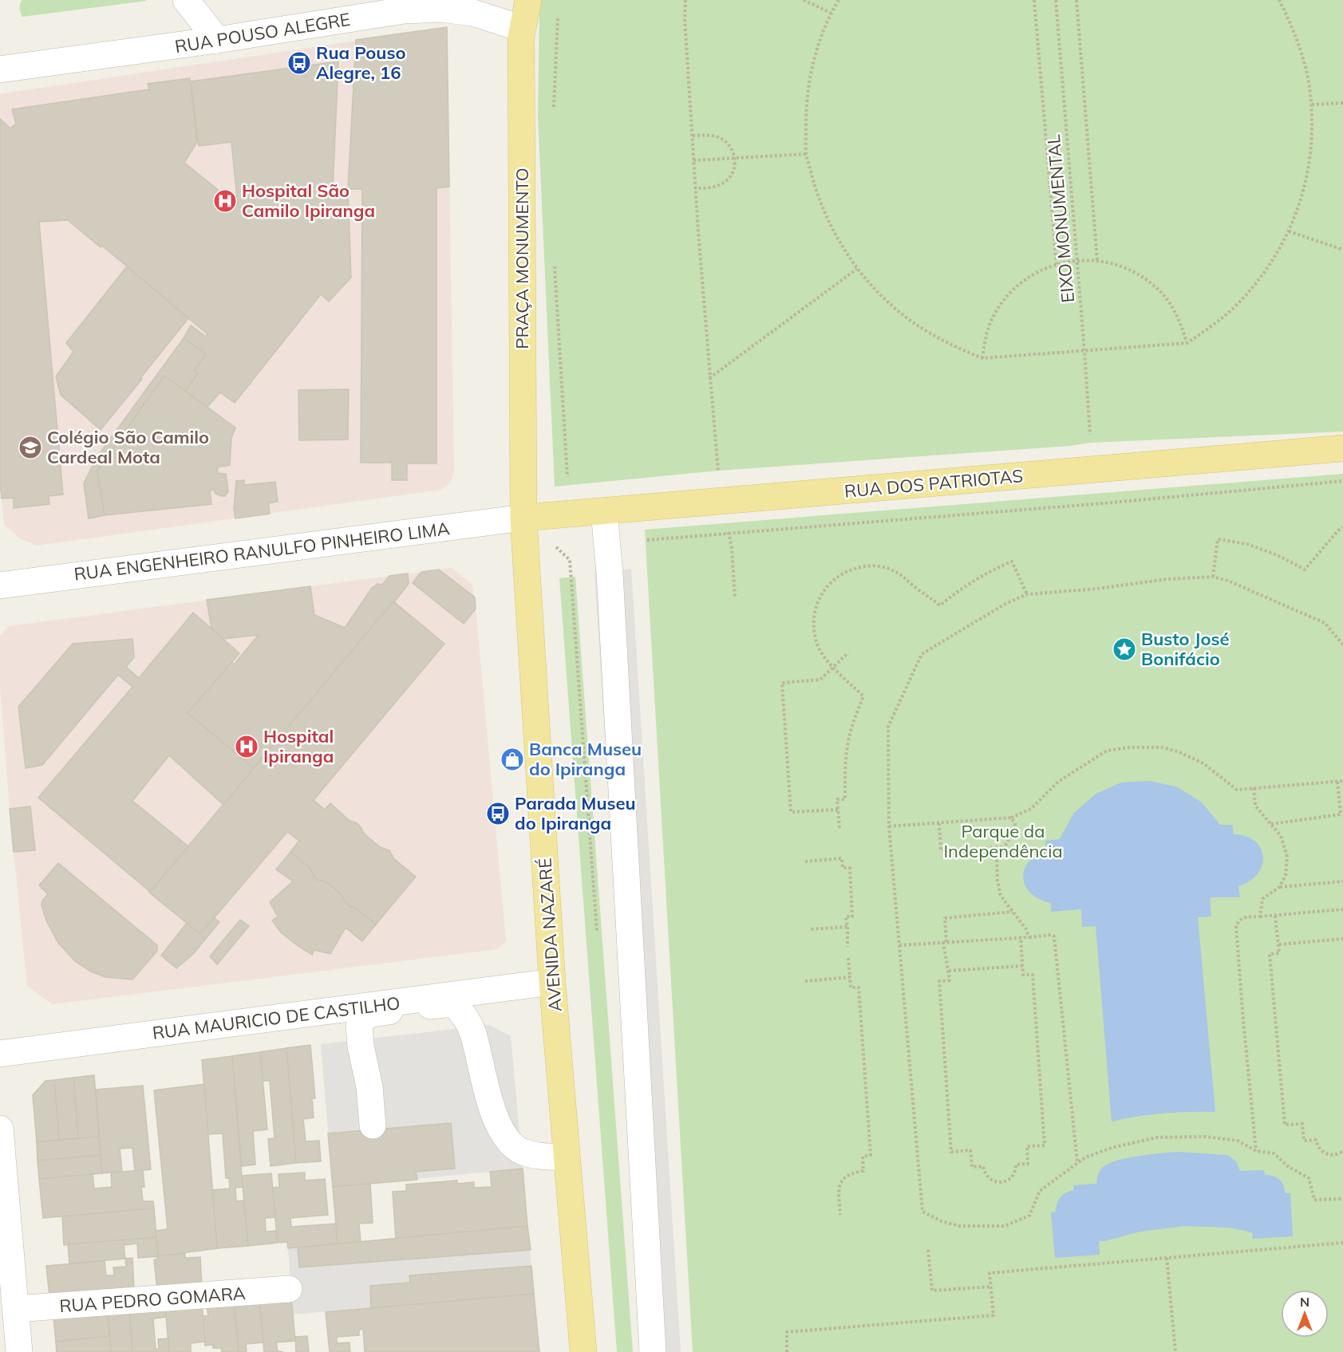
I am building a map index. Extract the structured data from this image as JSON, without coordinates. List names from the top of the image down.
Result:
{
  "streets": {
    "main road": ["PRAÇA MONUMENTO", "RUA DOS PATRIOTAS", "AVENIDA NAZARÉ"],
    "street": [
      "RUA POUSO ALEGRE",
      "RUA ENGENHEIRO RANULFO PINHEIRO LIMA",
      "RUA MAURICIO DE CASTILHO",
      "RUA PEDRO GOMARA"
    ],
    "path": ["EIXO MONUMENTAL"]
  },
  "crossings": [
    ["RUA POUSO ALEGRE", "PRAÇA MONUMENTO"],
    ["PRAÇA MONUMENTO", "RUA DOS PATRIOTAS"],
    ["PRAÇA MONUMENTO", "RUA ENGENHEIRO RANULFO PINHEIRO LIMA"],
    ["PRAÇA MONUMENTO", "AVENIDA NAZARÉ"],
    ["RUA DOS PATRIOTAS", "RUA ENGENHEIRO RANULFO PINHEIRO LIMA"],
    ["RUA DOS PATRIOTAS", "AVENIDA NAZARÉ"],
    ["RUA ENGENHEIRO RANULFO PINHEIRO LIMA", "AVENIDA NAZARÉ"],
    ["AVENIDA NAZARÉ", "RUA MAURICIO DE CASTILHO"]
  ],
  "parks": ["Parque da Independência"],
  "places": {
    "bus stop": ["Rua Pouso Alegre, 16", "Parada Museu do Ipiranga"],
    "hospital": ["Hospital São Camilo Ipiranga", "Hospital Ipiranga"],
    "school or university": ["Colégio São Camilo Cardeal Mota"],
    "place": ["Busto José Bonifácio"],
    "shop": ["Banca Museu do Ipiranga"]
  },
  "north": "top"
}
